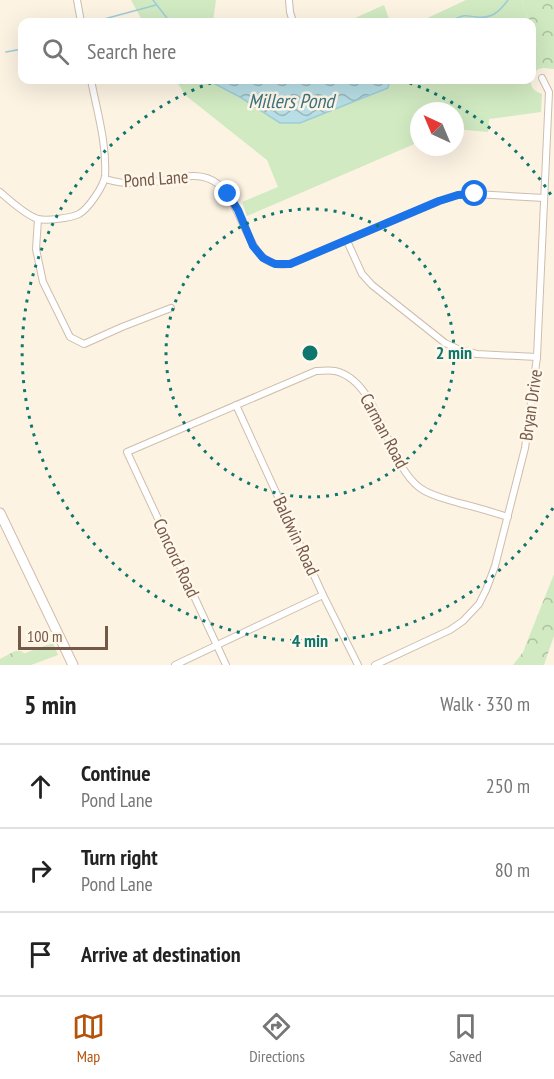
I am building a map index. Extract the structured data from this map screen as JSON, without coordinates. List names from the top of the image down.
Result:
{
  "streets": {
    "street": [
      "Pond Lane",
      "Bryan Drive",
      "Carman Road",
      "Baldwin Road",
      "Concord Road"
    ]
  },
  "crossings": [
    ["Pond Lane", "Bryan Drive"],
    ["Bryan Drive", "Carman Road"],
    ["Carman Road", "Baldwin Road"],
    ["Carman Road", "Concord Road"]
  ],
  "water": ["Millers Pond"],
  "scale_bar": "100 m",
  "north": "top left",
  "page": {
    "search": "Search here",
    "scale": "100 m",
    "heading": ["5 min", "Walk · 330 m"],
    "list": [
      ["Continue", "Pond Lane", "250 m"],
      ["Turn right", "Pond Lane", "80 m"],
      "Arrive at destination"
    ],
    "nav": ["Map", "Directions", "Saved"]
  },
  "rings": ["2 min", "4 min"]
}
